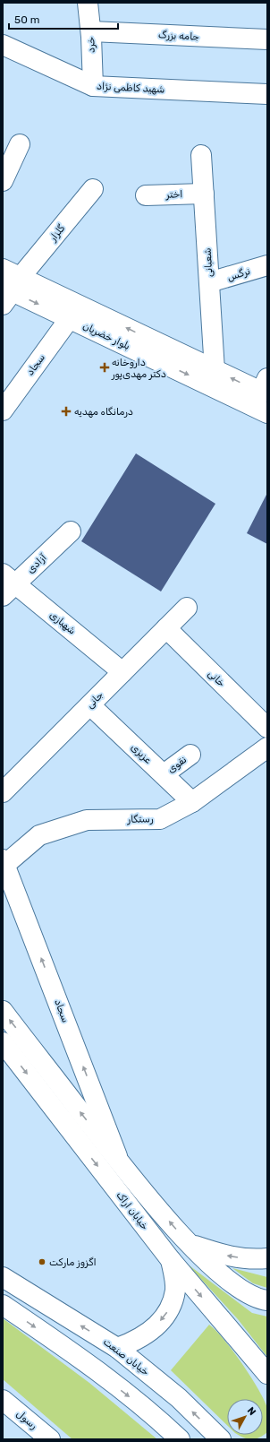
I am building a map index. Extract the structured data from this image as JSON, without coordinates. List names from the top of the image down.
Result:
{
  "streets": {
    "street": [
      "جامه بزرگ",
      "خرد",
      "شهید کاظمی نژاد",
      "اختر",
      "گلزار",
      "شعبانی",
      "نرگس",
      "بلوار خضریان",
      "سجاد",
      "آزادی",
      "شهبازی",
      "خانی",
      "جانی",
      "عزیزی",
      "نقوی",
      "رستگار",
      "خیابان اراک",
      "خیابان صنعت",
      "رسول"
    ]
  },
  "crossings": [
    ["جامه بزرگ", "خرد"],
    ["خرد", "شهید کاظمی نژاد"],
    ["اختر", "شعبانی"],
    ["گلزار", "بلوار خضریان"],
    ["شعبانی", "نرگس"],
    ["شعبانی", "بلوار خضریان"],
    ["بلوار خضریان", "سجاد"],
    ["سجاد", "رستگار"],
    ["سجاد", "خیابان اراک"],
    ["آزادی", "شهبازی"],
    ["شهبازی", "جانی"],
    ["خانی", "جانی"],
    ["جانی", "عزیزی"],
    ["عزیزی", "نقوی"],
    ["عزیزی", "رستگار"]
  ],
  "one_way": ["سجاد"],
  "places": {
    "health": ["داروخانه دکتر مهدی‌پور", "درمانگاه مهدیه"],
    "other": ["اگزوز مارکت"]
  },
  "scale_bar": "50 m",
  "north": "top right"
}
